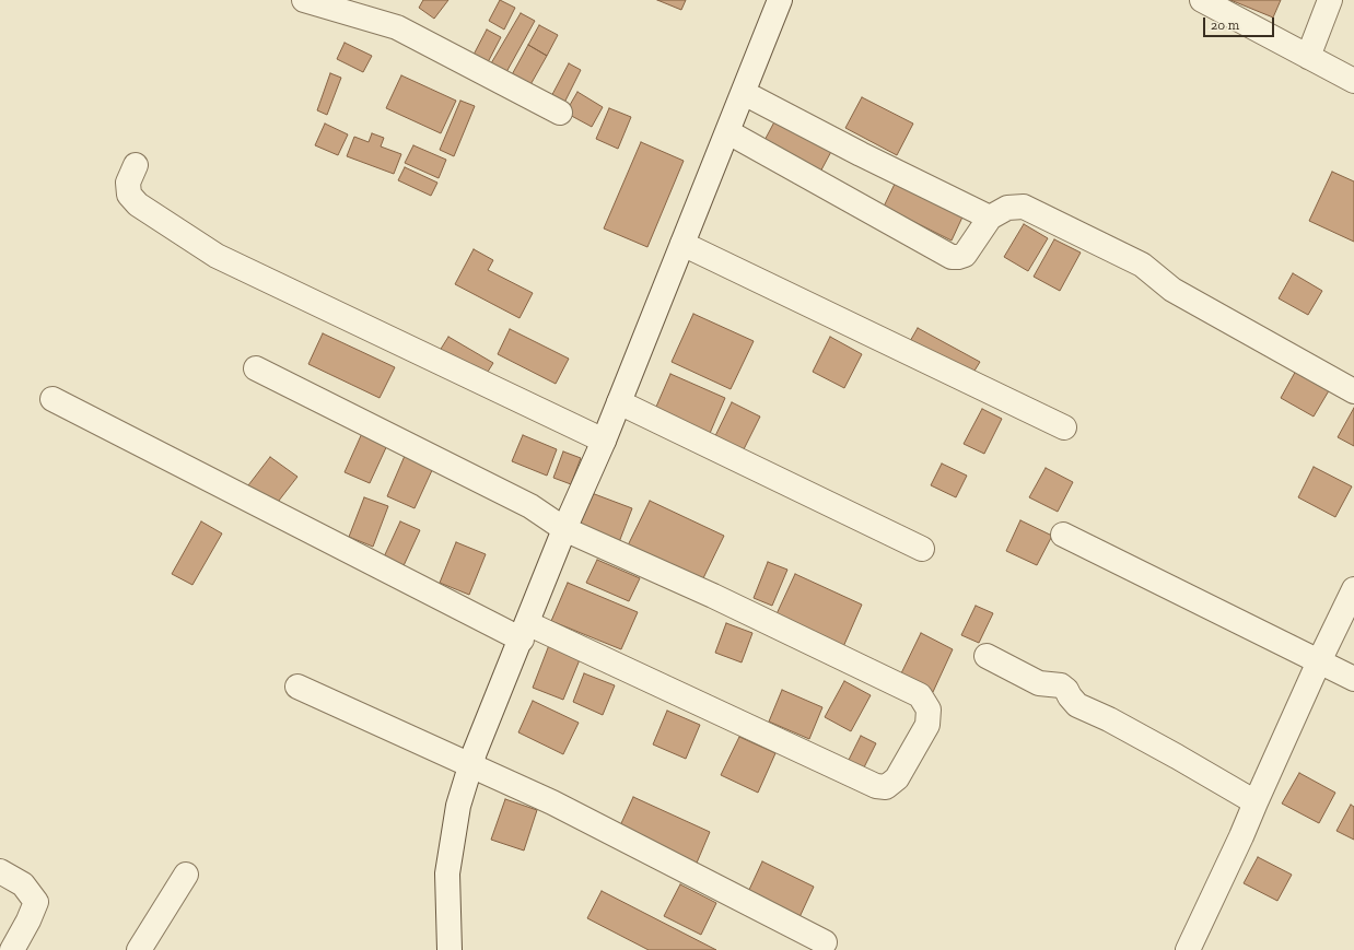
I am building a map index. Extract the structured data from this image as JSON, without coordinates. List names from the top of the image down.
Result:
{
  "scale_bar": "20 m"
}
